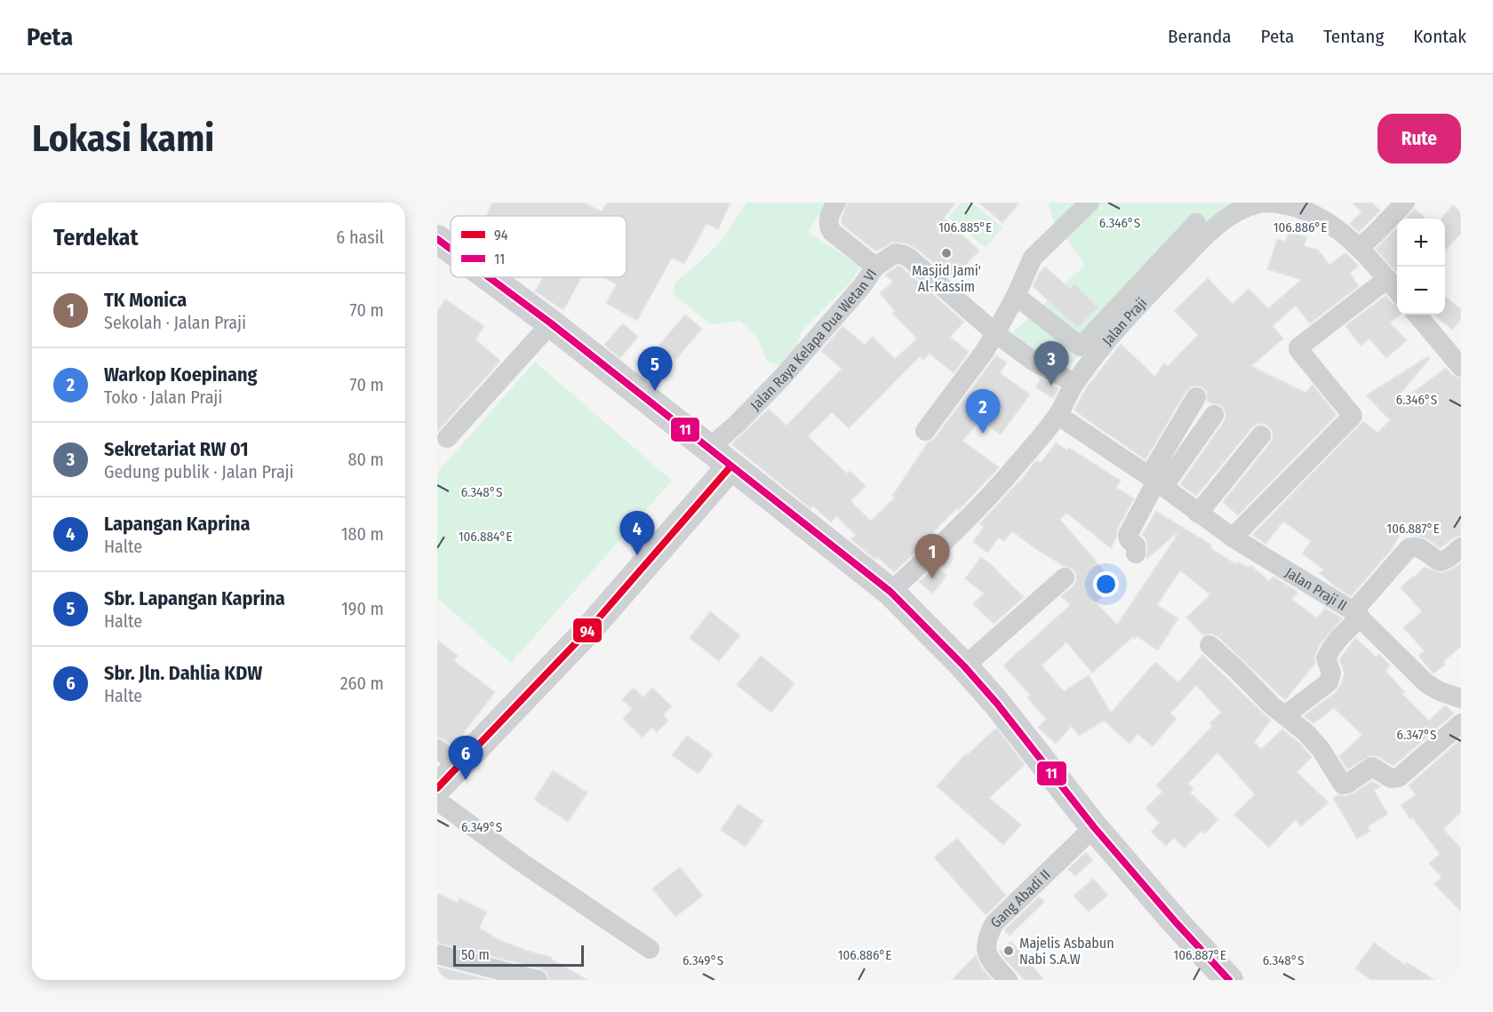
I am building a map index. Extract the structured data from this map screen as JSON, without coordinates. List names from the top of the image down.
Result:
{
  "streets": {
    "street": [
      "Jalan Praji",
      "Jalan Raya Kelapa Dua Wetan VI",
      "Jalan Praji II",
      "Gang Abadi II"
    ]
  },
  "crossings": [
    ["Jalan Praji", "Jalan Praji II"]
  ],
  "places": ["Masjid Jami' Al-Kassim", "Majelis Asbabun Nabi S.A.W"],
  "lines": ["transit line 11", "transit line 94"],
  "legend": ["94", "11"],
  "scale_bar": "50 m",
  "page": {
    "header": "Peta",
    "nav": [
      "Beranda",
      "Peta",
      "Tentang",
      "Kontak"
    ],
    "buttons": "Rute",
    "title": "Lokasi kami",
    "heading": ["Terdekat", "6 hasil"],
    "map_buttons": ["+", "−"],
    "list": [
      {
        "mark": "1",
        "name": "TK Monica",
        "note": "Sekolah · Jalan Praji",
        "value": "70 m"
      },
      {
        "mark": "2",
        "name": "Warkop Koepinang",
        "note": "Toko · Jalan Praji",
        "value": "70 m"
      },
      {
        "mark": "3",
        "name": "Sekretariat RW 01",
        "note": "Gedung publik · Jalan Praji",
        "value": "80 m"
      },
      {
        "mark": "4",
        "name": "Lapangan Kaprina",
        "note": "Halte",
        "value": "180 m"
      },
      {
        "mark": "5",
        "name": "Sbr. Lapangan Kaprina",
        "note": "Halte",
        "value": "190 m"
      },
      {
        "mark": "6",
        "name": "Sbr. Jln. Dahlia KDW",
        "note": "Halte",
        "value": "260 m"
      }
    ],
    "pins": [
      "3",
      "5",
      "2",
      "4",
      "1",
      "6"
    ],
    "scale": "50 m"
  },
  "coordinates": [
    "6.346°S",
    "106.885°E",
    "106.886°E",
    "6.348°S",
    "106.887°E",
    "106.884°E",
    "6.347°S",
    "6.349°S"
  ]
}
